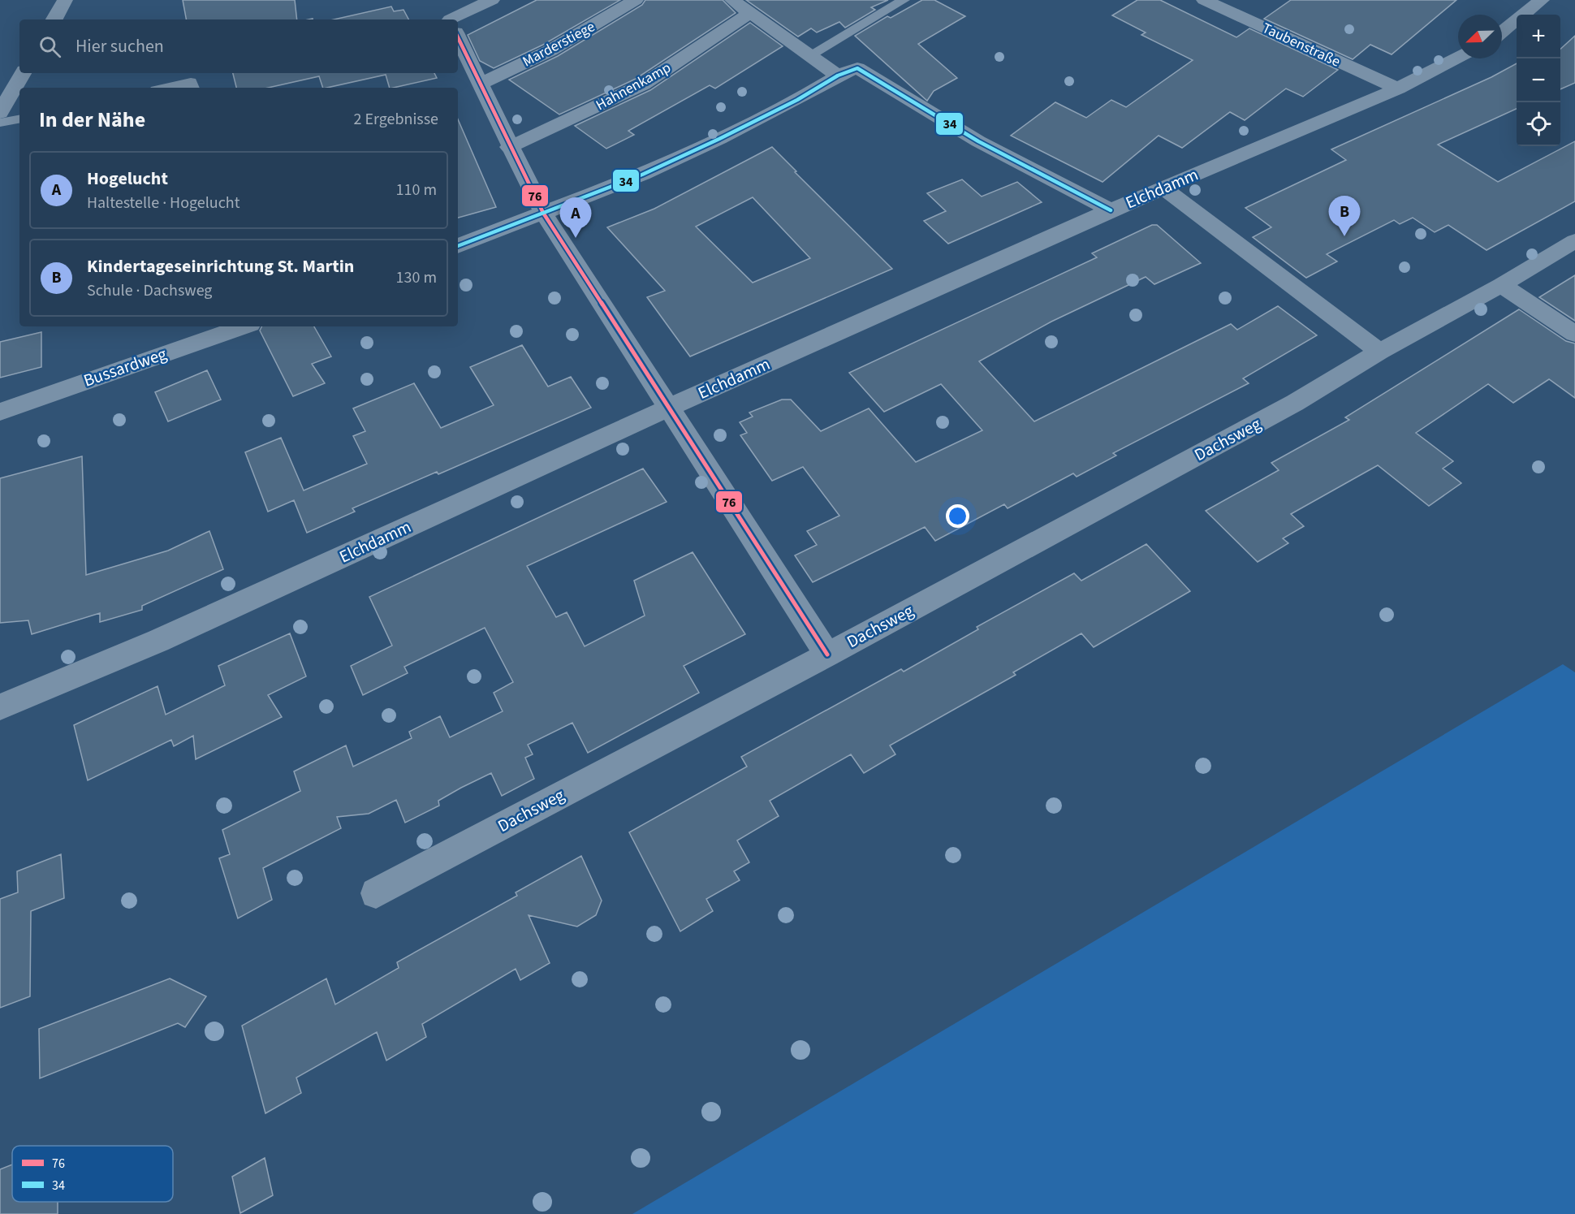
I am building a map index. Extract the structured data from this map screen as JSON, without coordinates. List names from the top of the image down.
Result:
{
  "streets": {
    "street": [
      "Marderstiege",
      "Taubenstraße",
      "Hahnenkamp",
      "Elchdamm",
      "Bussardweg",
      "Dachsweg"
    ]
  },
  "crossings": [
    ["Taubenstraße", "Elchdamm"]
  ],
  "lines": ["transit line 76", "transit line 34"],
  "legend": ["76", "34"],
  "north": "bottom left",
  "page": {
    "map_buttons": ["+", "−"],
    "search": "Hier suchen",
    "heading": ["In der Nähe", "2 Ergebnisse"],
    "list": [
      {
        "mark": "A",
        "name": "Hogelucht",
        "note": "Haltestelle · Hogelucht",
        "value": "110 m"
      },
      {
        "mark": "B",
        "name": "Kindertageseinrichtung St. Martin",
        "note": "Schule · Dachsweg",
        "value": "130 m"
      }
    ],
    "pins": ["B", "A"]
  }
}
